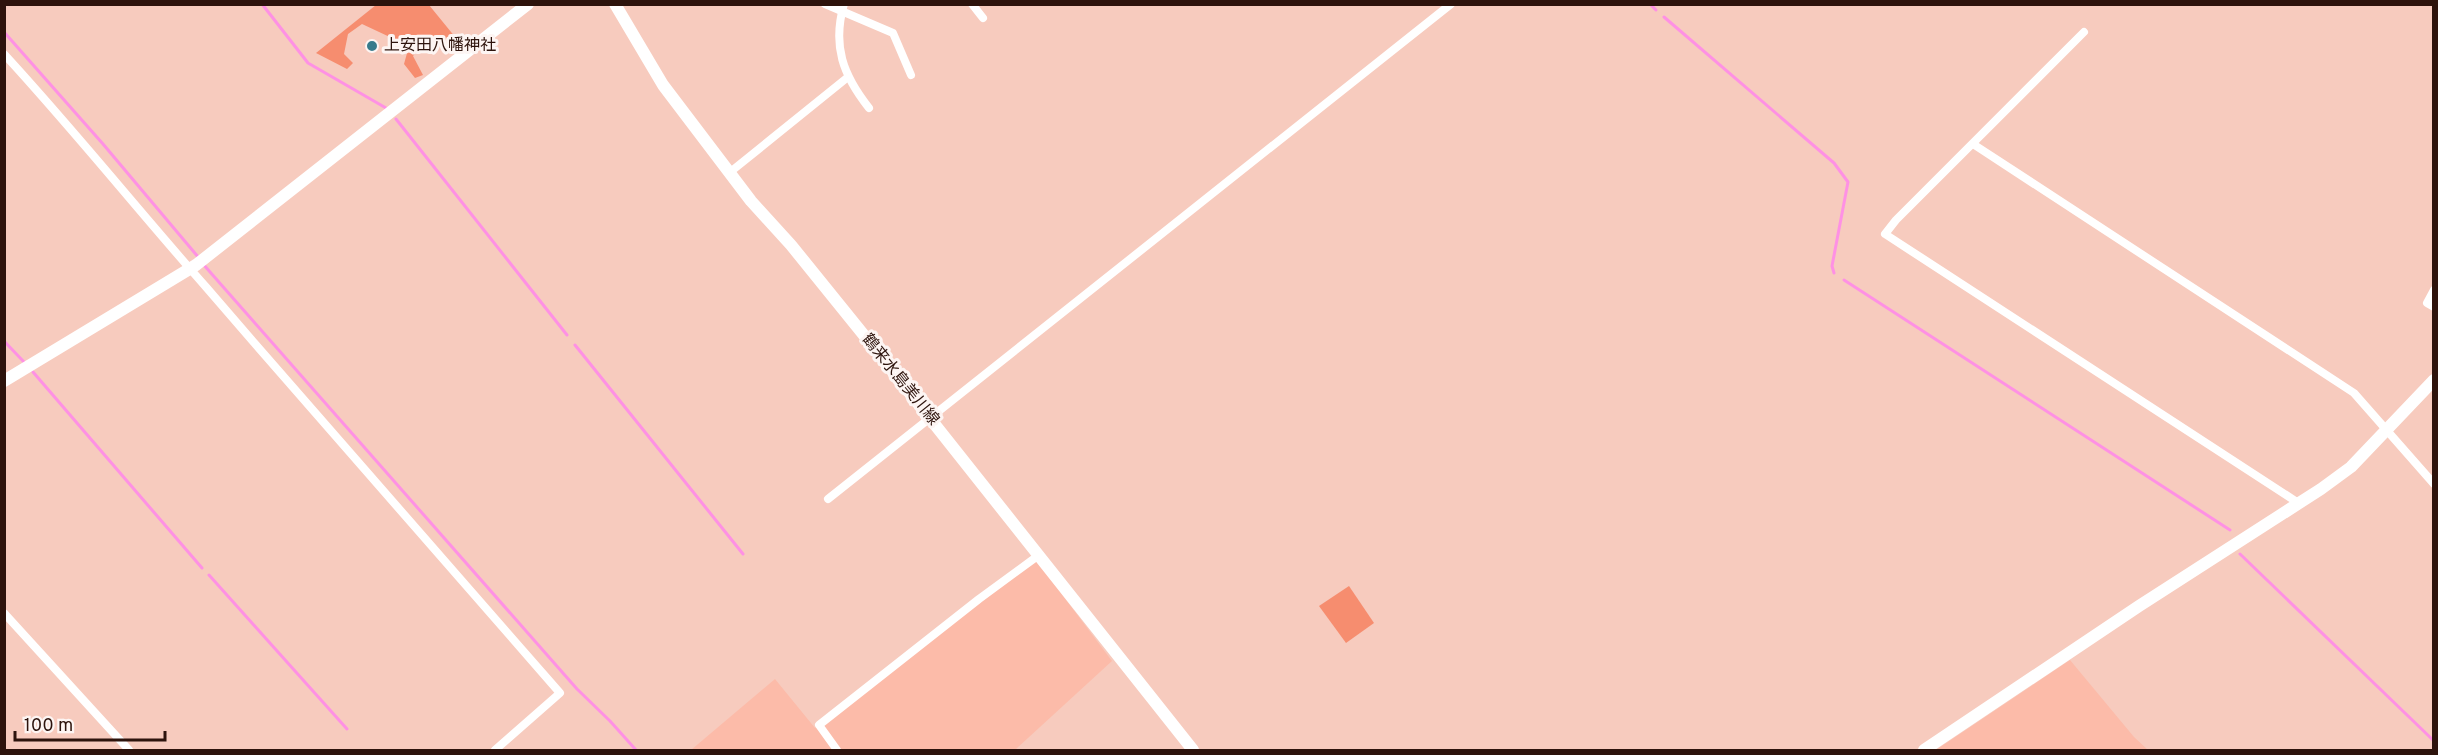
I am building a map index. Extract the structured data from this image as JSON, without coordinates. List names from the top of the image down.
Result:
{
  "streets": {
    "street": ["鶴来水島美川線"]
  },
  "places": ["上安田八幡神社"],
  "scale_bar": "100 m"
}
